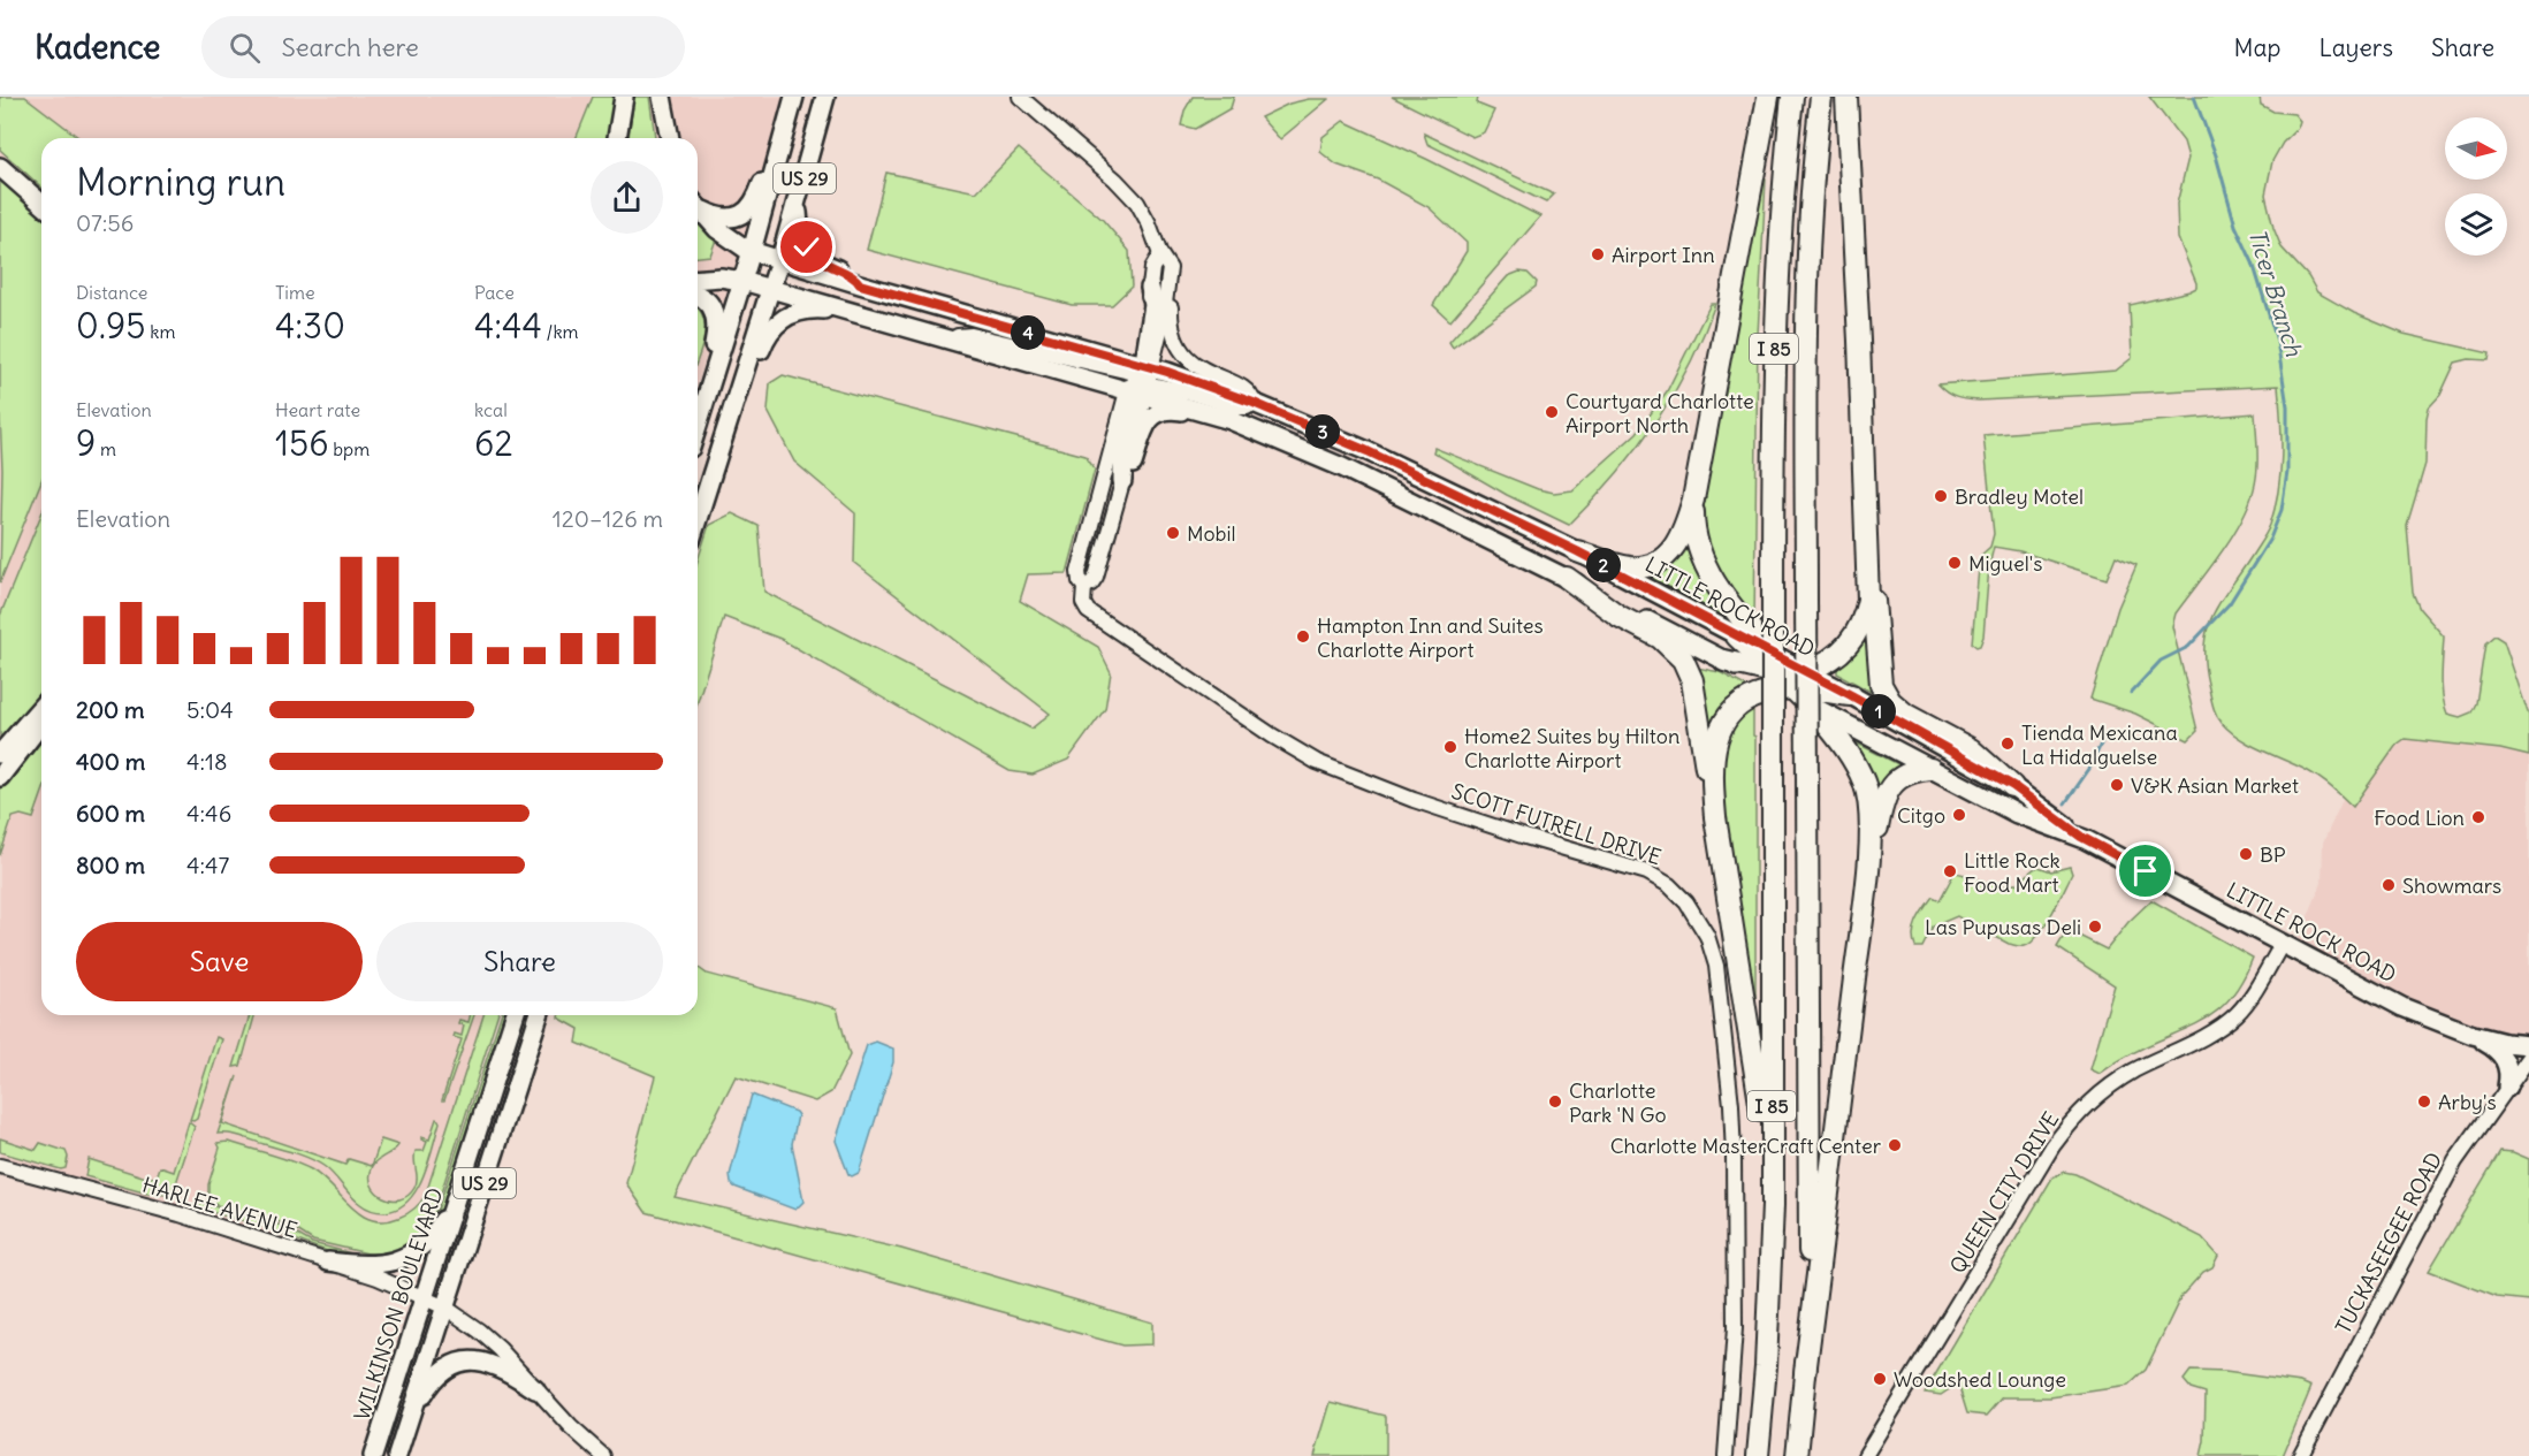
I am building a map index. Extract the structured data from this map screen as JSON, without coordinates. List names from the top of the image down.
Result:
{
  "streets": {
    "highway": ["I 85"],
    "main road": ["US 29", "LITTLE ROCK ROAD", "WILKINSON BOULEVARD"],
    "street": [
      "SCOTT FUTRELL DRIVE",
      "QUEEN CITY DRIVE",
      "HARLEE AVENUE",
      "TUCKASEEGEE ROAD"
    ]
  },
  "crossings": [
    ["US 29", "HARLEE AVENUE"],
    ["LITTLE ROCK ROAD", "SCOTT FUTRELL DRIVE"],
    ["LITTLE ROCK ROAD", "QUEEN CITY DRIVE"],
    ["HARLEE AVENUE", "WILKINSON BOULEVARD"]
  ],
  "water": ["Ticer Branch"],
  "places": [
    "Airport Inn",
    "Courtyard Charlotte Airport North",
    "Bradley Motel",
    "Mobil",
    "Miguel's",
    "Hampton Inn and Suites Charlotte Airport",
    "Tienda Mexicana La Hidalguelse",
    "Home2 Suites by Hilton Charlotte Airport",
    "V&K Asian Market",
    "Citgo",
    "Food Lion",
    "BP",
    "Little Rock Food Mart",
    "Showmars",
    "Las Pupusas Deli",
    "Charlotte Park 'N Go",
    "Arby's",
    "Charlotte MasterCraft Center",
    "Woodshed Lounge"
  ],
  "north": "right",
  "page": {
    "header": "Kadence",
    "search": "Search here",
    "nav": ["Map", "Layers", "Share"],
    "heading": ["Morning run", "07:56"],
    "stats": [
      ["Distance", "0.95 km"],
      ["Time", "4:30"],
      ["Pace", "4:44 /km"],
      ["Elevation", "9 m"],
      ["Heart rate", "156 bpm"],
      ["kcal", "62"]
    ],
    "pins": [
      "4",
      "3",
      "2",
      "1"
    ],
    "chart": ["Elevation", "120–126 m"],
    "list": [
      {
        "name": "200 m",
        "note": "5:04"
      },
      {
        "name": "400 m",
        "note": "4:18"
      },
      {
        "name": "600 m",
        "note": "4:46"
      },
      {
        "name": "800 m",
        "note": "4:47"
      }
    ],
    "buttons": ["Save", "Share"]
  }
}
